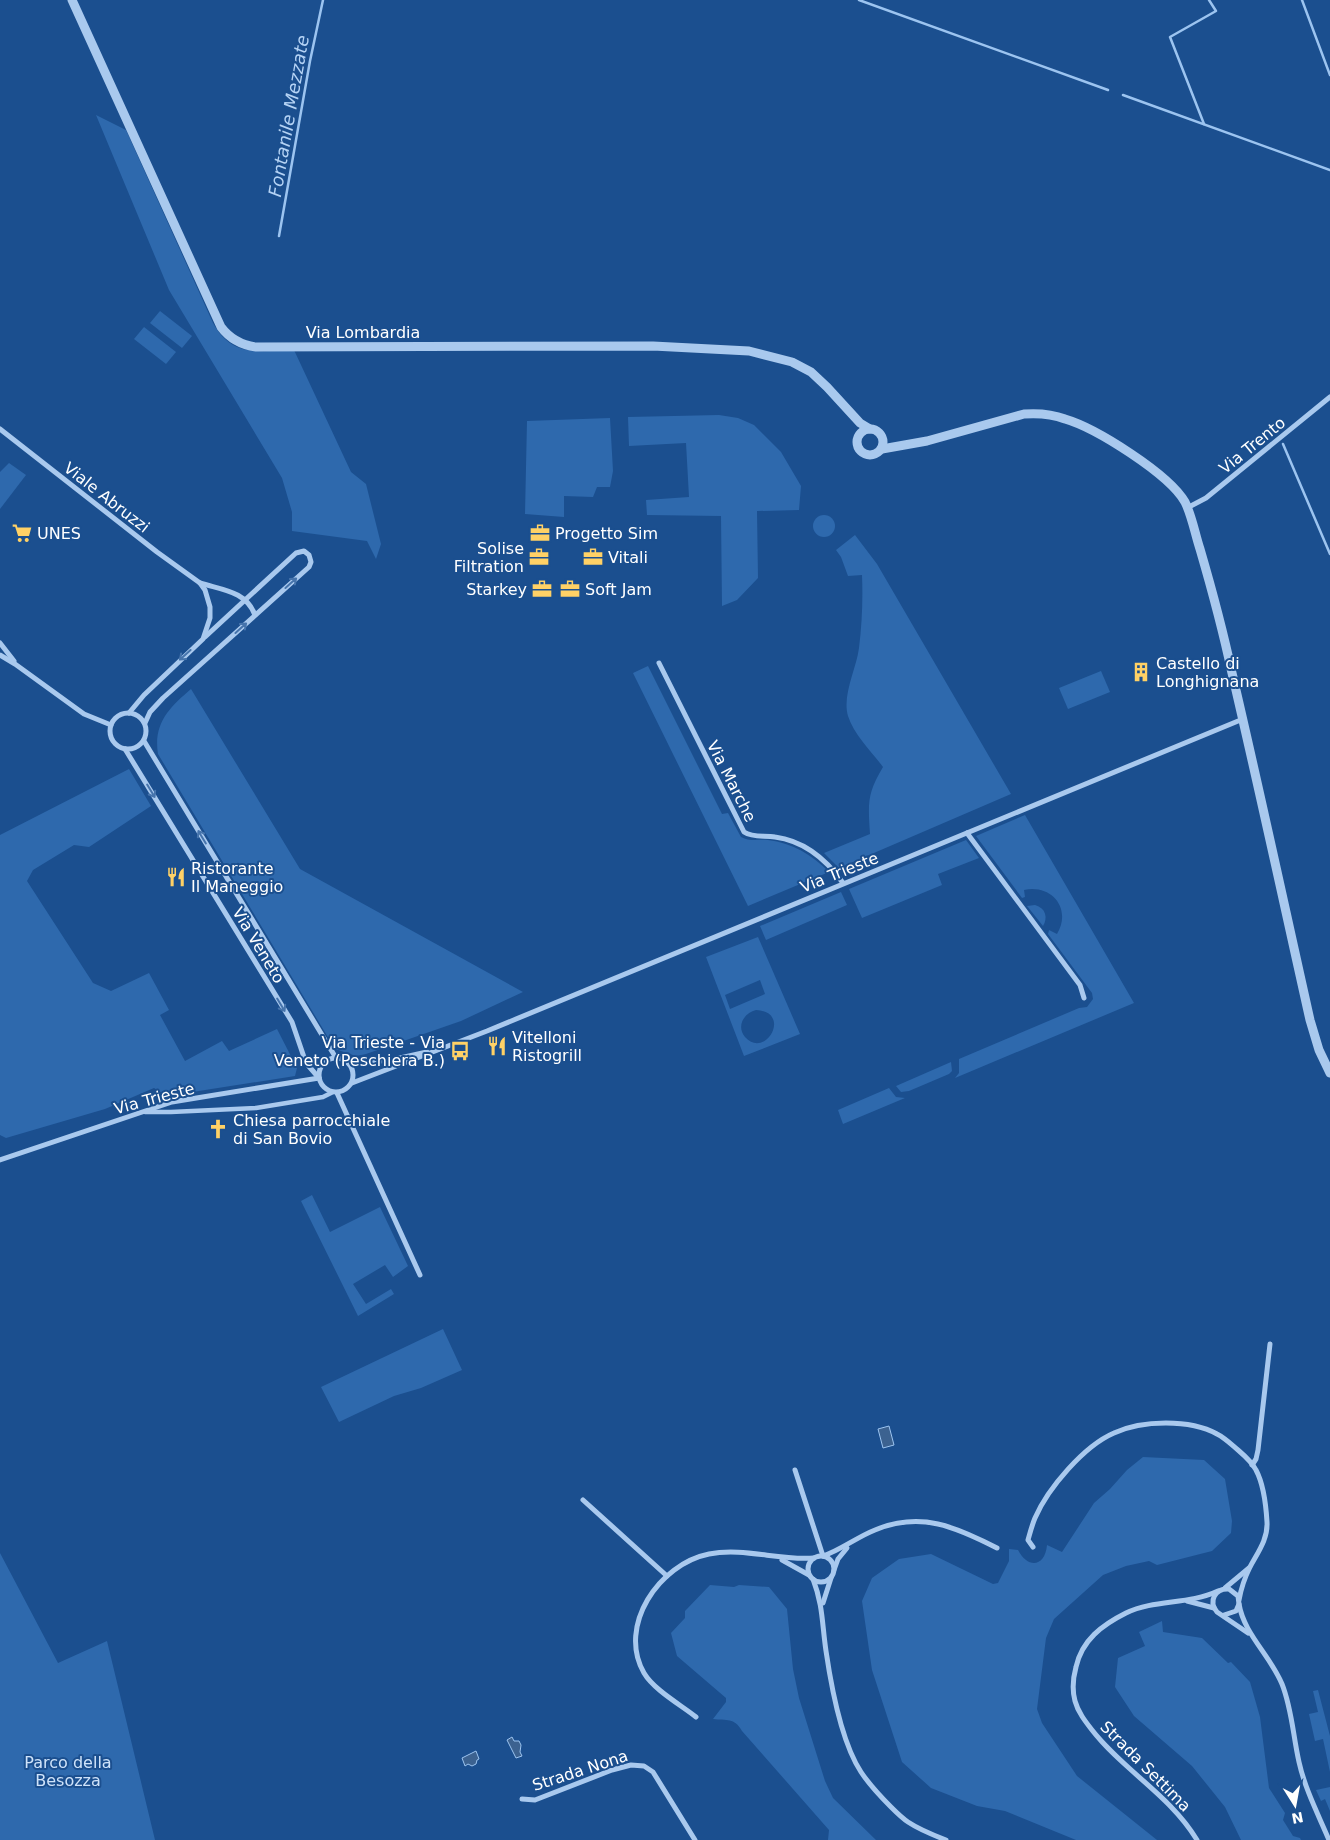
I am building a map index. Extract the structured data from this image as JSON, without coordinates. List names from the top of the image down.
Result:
{
  "streets": {
    "street": [
      "Via Lombardia",
      "Via Trento",
      "Viale Abruzzi",
      "Via Marche",
      "Via Trieste",
      "Via Veneto",
      "Strada Settima",
      "Strada Nona"
    ]
  },
  "crossings": [
    ["Via Marche", "Via Trieste"],
    ["Via Trieste", "Via Veneto"]
  ],
  "water": ["Fontanile Mezzate"],
  "parks": ["Parco della Besozza"],
  "places": {
    "supermarket": ["UNES"],
    "office": [
      "Progetto Sim",
      "Solise Filtration",
      "Vitali",
      "Starkey",
      "Soft Jam"
    ],
    "building": ["Castello di Longhignana"],
    "restaurant": ["Ristorante Il Maneggio", "Vitelloni Ristogrill"],
    "bus stop": ["Via Trieste - Via Veneto (Peschiera B.)"],
    "church": ["Chiesa parrocchiale di San Bovio"]
  },
  "north": "bottom"
}
